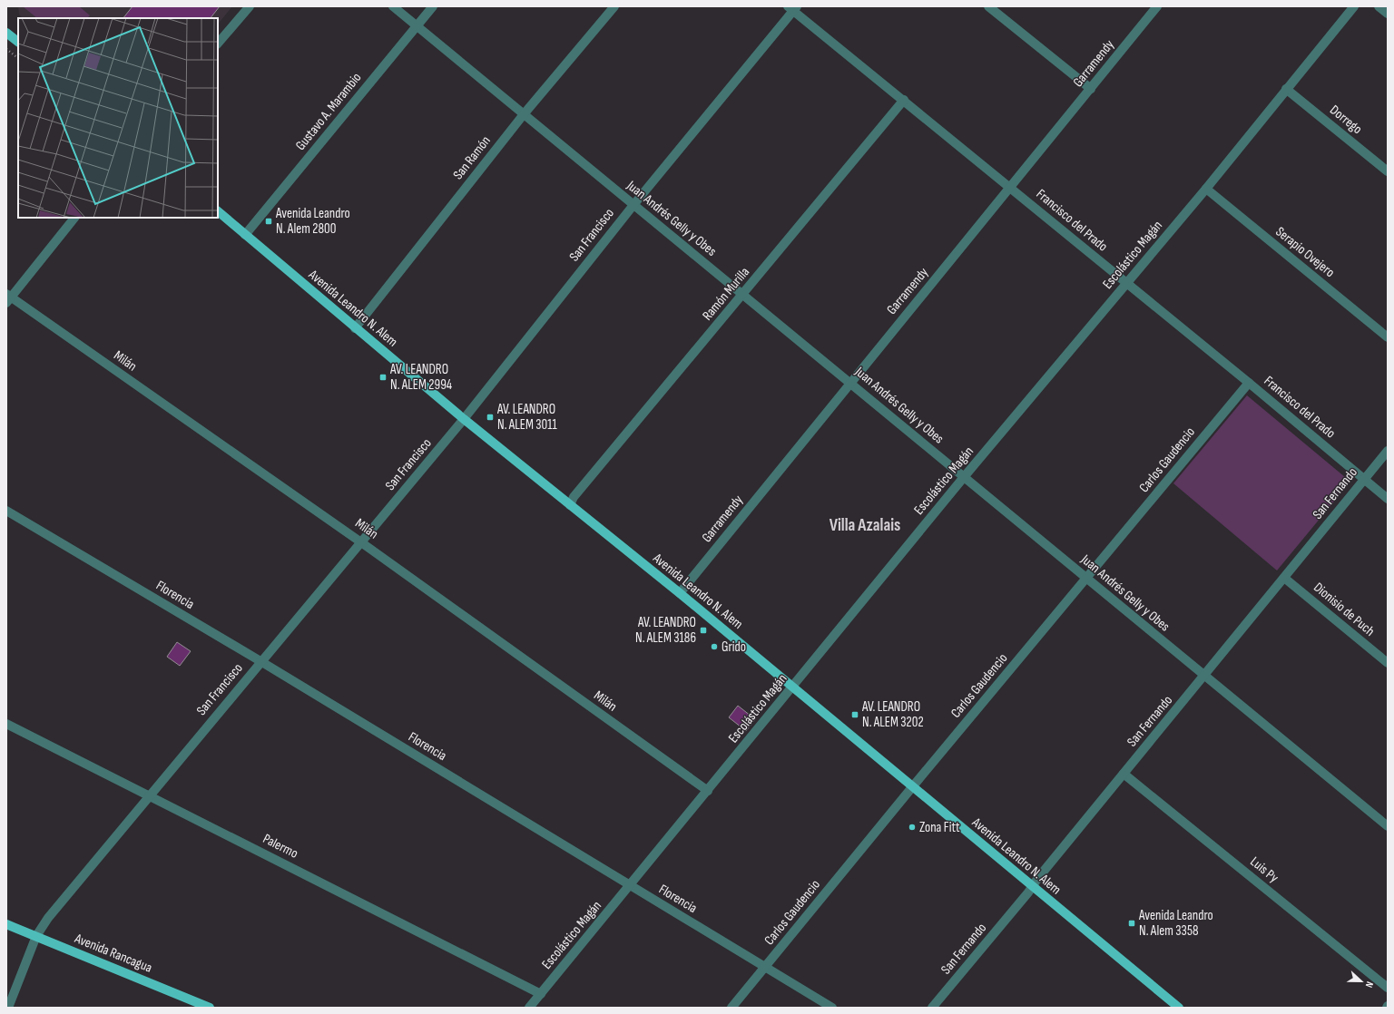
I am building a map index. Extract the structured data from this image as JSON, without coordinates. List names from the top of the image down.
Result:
{
  "streets": {
    "main road": ["Avenida Leandro N. Alem", "Avenida Rancagua"],
    "street": [
      "Garramendy",
      "Gustavo A. Marambio",
      "Dorrego",
      "San Ramón",
      "Juan Andrés Gelly y Obes",
      "Francisco del Prado",
      "San Francisco",
      "Serapio Ovejero",
      "Escolástico Magán",
      "Ramón Murilla",
      "Milán",
      "Carlos Gaudencio",
      "San Fernando",
      "Florencia",
      "Dionisio de Puch",
      "Palermo",
      "Luis Py"
    ]
  },
  "crossings": [
    ["Garramendy", "Juan Andrés Gelly y Obes"],
    ["Garramendy", "Francisco del Prado"],
    ["Garramendy", "Avenida Leandro N. Alem"],
    ["Gustavo A. Marambio", "Juan Andrés Gelly y Obes"],
    ["Gustavo A. Marambio", "Avenida Leandro N. Alem"],
    ["Dorrego", "Escolástico Magán"],
    ["San Ramón", "Juan Andrés Gelly y Obes"],
    ["San Ramón", "Avenida Leandro N. Alem"],
    ["Juan Andrés Gelly y Obes", "San Francisco"],
    ["Juan Andrés Gelly y Obes", "Escolástico Magán"],
    ["Juan Andrés Gelly y Obes", "Ramón Murilla"],
    ["Juan Andrés Gelly y Obes", "Carlos Gaudencio"],
    ["Juan Andrés Gelly y Obes", "San Fernando"],
    ["Francisco del Prado", "San Francisco"],
    ["Francisco del Prado", "Escolástico Magán"],
    ["Francisco del Prado", "Ramón Murilla"],
    ["Francisco del Prado", "Carlos Gaudencio"],
    ["Francisco del Prado", "San Fernando"],
    ["San Francisco", "Avenida Leandro N. Alem"],
    ["San Francisco", "Milán"],
    ["San Francisco", "Florencia"],
    ["San Francisco", "Palermo"],
    ["San Francisco", "Avenida Rancagua"],
    ["Serapio Ovejero", "Escolástico Magán"],
    ["Escolástico Magán", "Avenida Leandro N. Alem"],
    ["Escolástico Magán", "Milán"],
    ["Escolástico Magán", "Florencia"],
    ["Escolástico Magán", "Palermo"],
    ["Ramón Murilla", "Avenida Leandro N. Alem"],
    ["Avenida Leandro N. Alem", "Carlos Gaudencio"],
    ["Avenida Leandro N. Alem", "San Fernando"],
    ["Carlos Gaudencio", "Florencia"],
    ["San Fernando", "Dionisio de Puch"],
    ["San Fernando", "Luis Py"]
  ],
  "districts": ["Villa Azalais"],
  "places": {
    "transit": [
      "Avenida Leandro N. Alem 2800",
      "AV. LEANDRO N. ALEM 2994",
      "AV. LEANDRO N. ALEM 3011",
      "AV. LEANDRO N. ALEM 3186",
      "AV. LEANDRO N. ALEM 3202",
      "Avenida Leandro N. Alem 3358"
    ],
    "other": ["Grido", "Zona Fitt"]
  },
  "north": "right"
}
